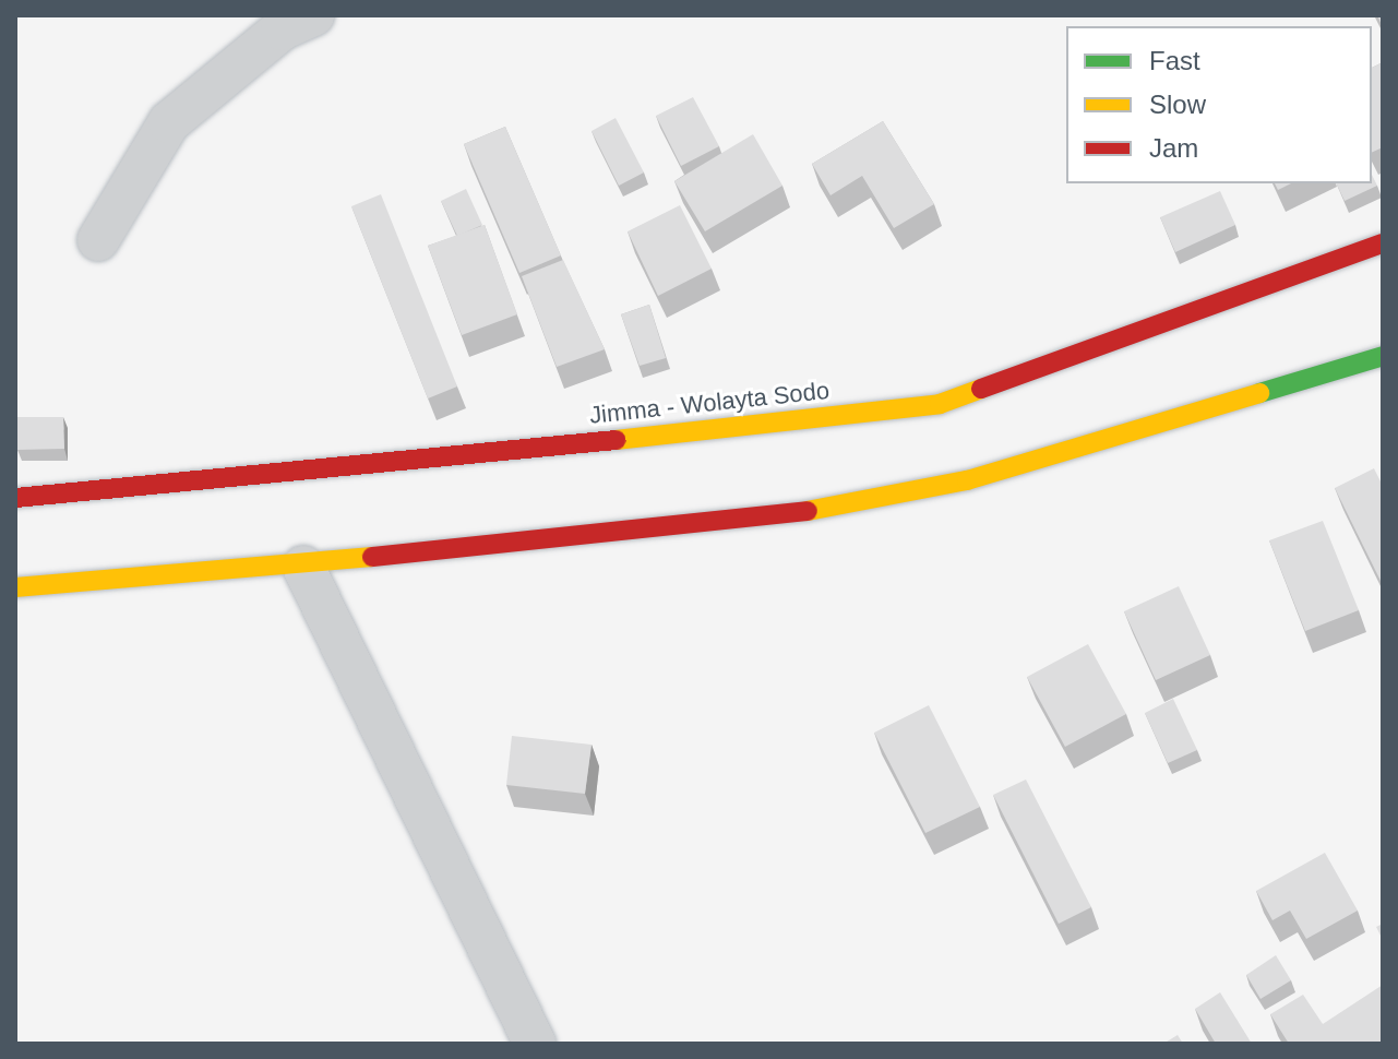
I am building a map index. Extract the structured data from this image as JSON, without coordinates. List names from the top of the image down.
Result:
{
  "streets": {
    "highway": ["Jimma - Wolayta Sodo"]
  },
  "legend": ["Fast", "Slow", "Jam"]
}
